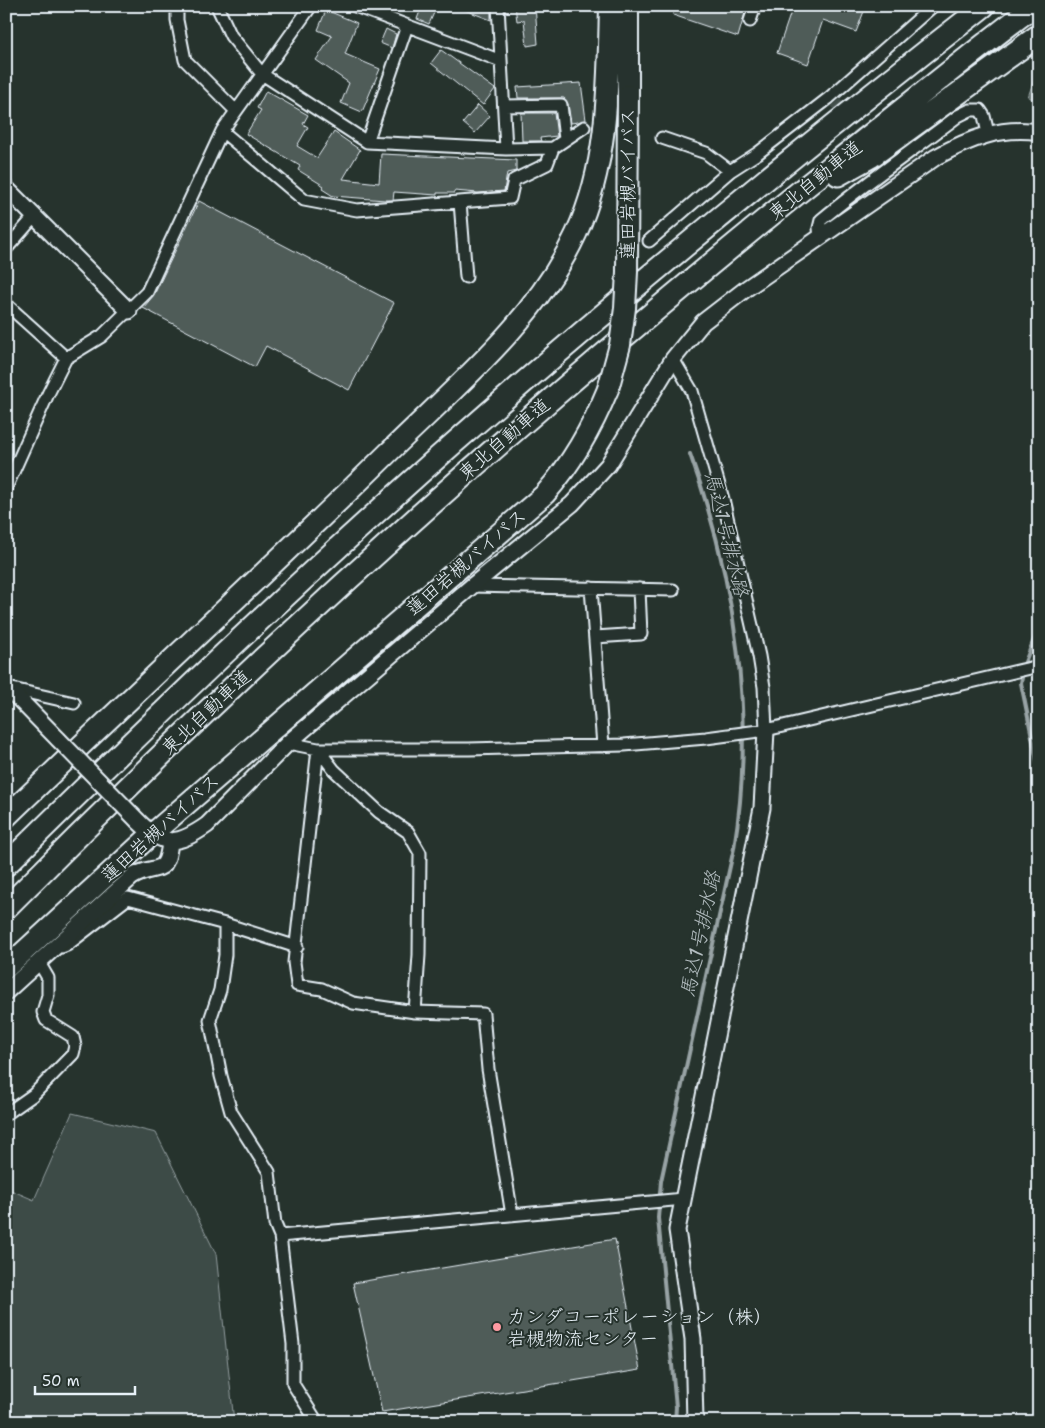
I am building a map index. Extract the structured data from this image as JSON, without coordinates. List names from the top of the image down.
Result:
{
  "streets": {
    "highway": ["東北自動車道", "蓮田岩槻バイパス"]
  },
  "water": ["馬込1号排水路"],
  "places": ["カンダコーポレーション（株） 岩槻物流センター"],
  "scale_bar": "50 m"
}
